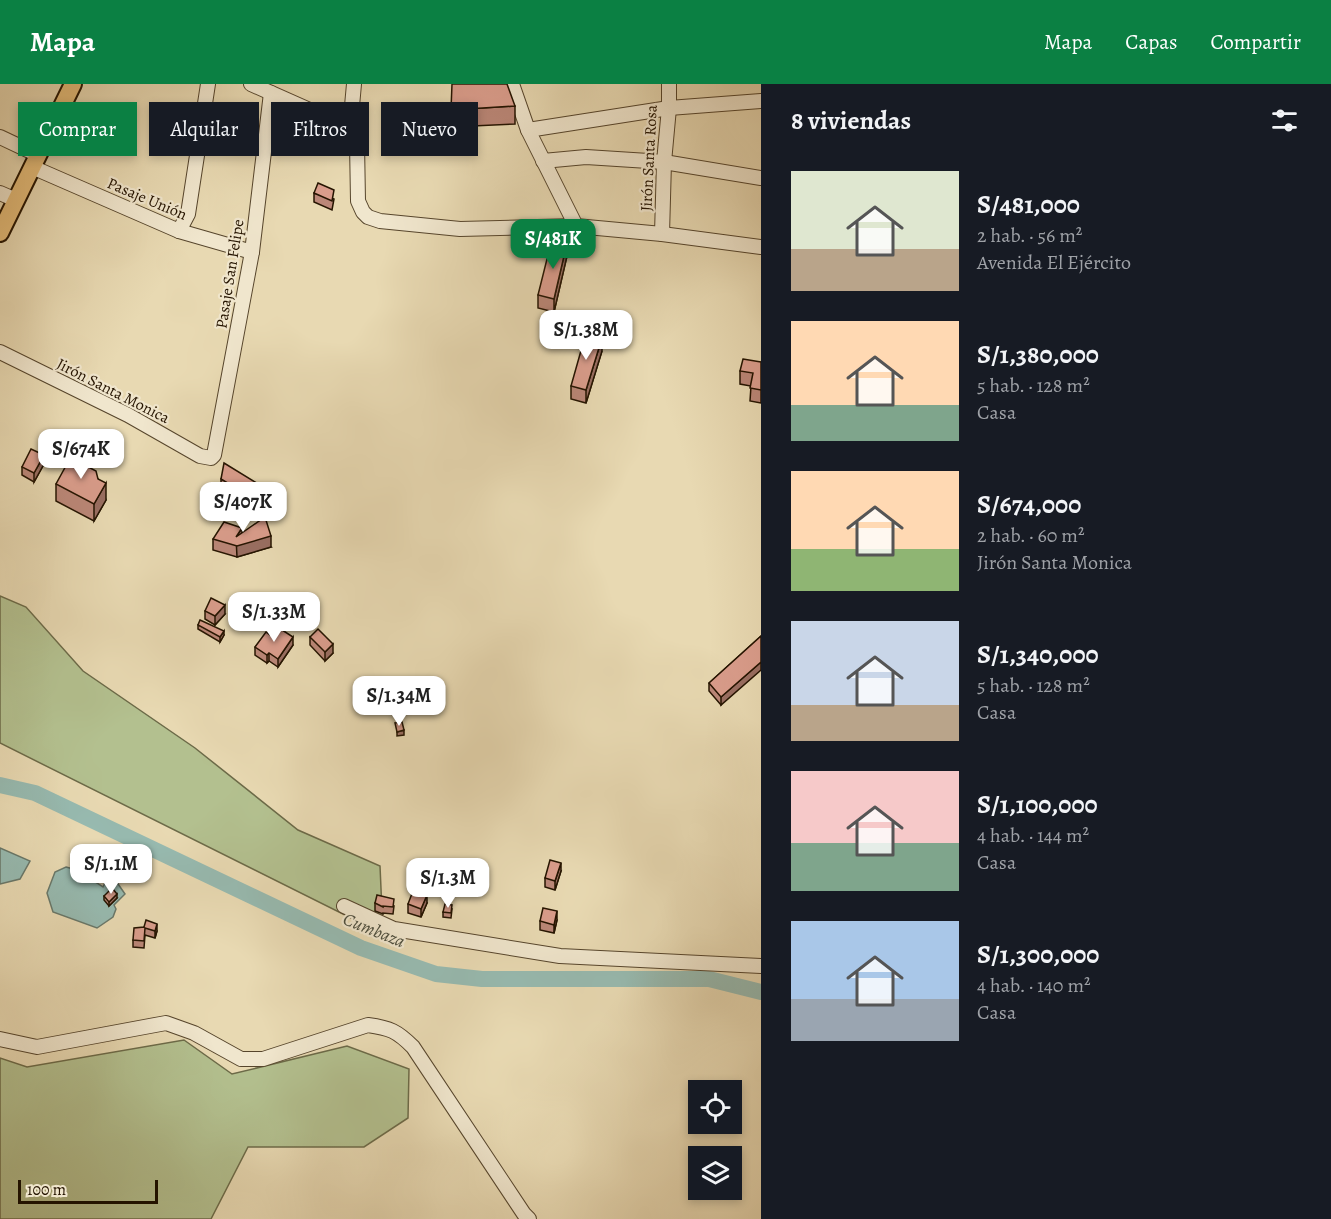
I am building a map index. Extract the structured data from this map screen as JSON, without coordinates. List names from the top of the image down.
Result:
{
  "streets": {
    "street": [
      "Jirón Santa Rosa",
      "Pasaje Unión",
      "Pasaje San Felipe",
      "Jirón Santa Monica"
    ]
  },
  "crossings": [
    ["Pasaje Unión", "Pasaje San Felipe"],
    ["Pasaje San Felipe", "Jirón Santa Monica"]
  ],
  "water": ["Cumbaza"],
  "scale_bar": "100 m",
  "page": {
    "header": "Mapa",
    "nav": ["Mapa", "Capas", "Compartir"],
    "heading": "8 viviendas",
    "chip": [
      "Comprar",
      "Alquilar",
      "Filtros",
      "Nuevo"
    ],
    "list": [
      {
        "name": "S/481,000",
        "note": "2 hab. · 56 m² · Avenida El Ejército"
      },
      {
        "name": "S/1,380,000",
        "note": "5 hab. · 128 m² · Casa"
      },
      {
        "name": "S/674,000",
        "note": "2 hab. · 60 m² · Jirón Santa Monica"
      },
      {
        "name": "S/1,340,000",
        "note": "5 hab. · 128 m² · Casa"
      },
      {
        "name": "S/1,100,000",
        "note": "4 hab. · 144 m² · Casa"
      },
      {
        "name": "S/1,300,000",
        "note": "4 hab. · 140 m² · Casa"
      }
    ],
    "price": [
      "S/481K",
      "S/1.38M",
      "S/674K",
      "S/407K",
      "S/1.33M",
      "S/1.34M",
      "S/1.1M",
      "S/1.3M"
    ],
    "scale": "100 m"
  }
}
